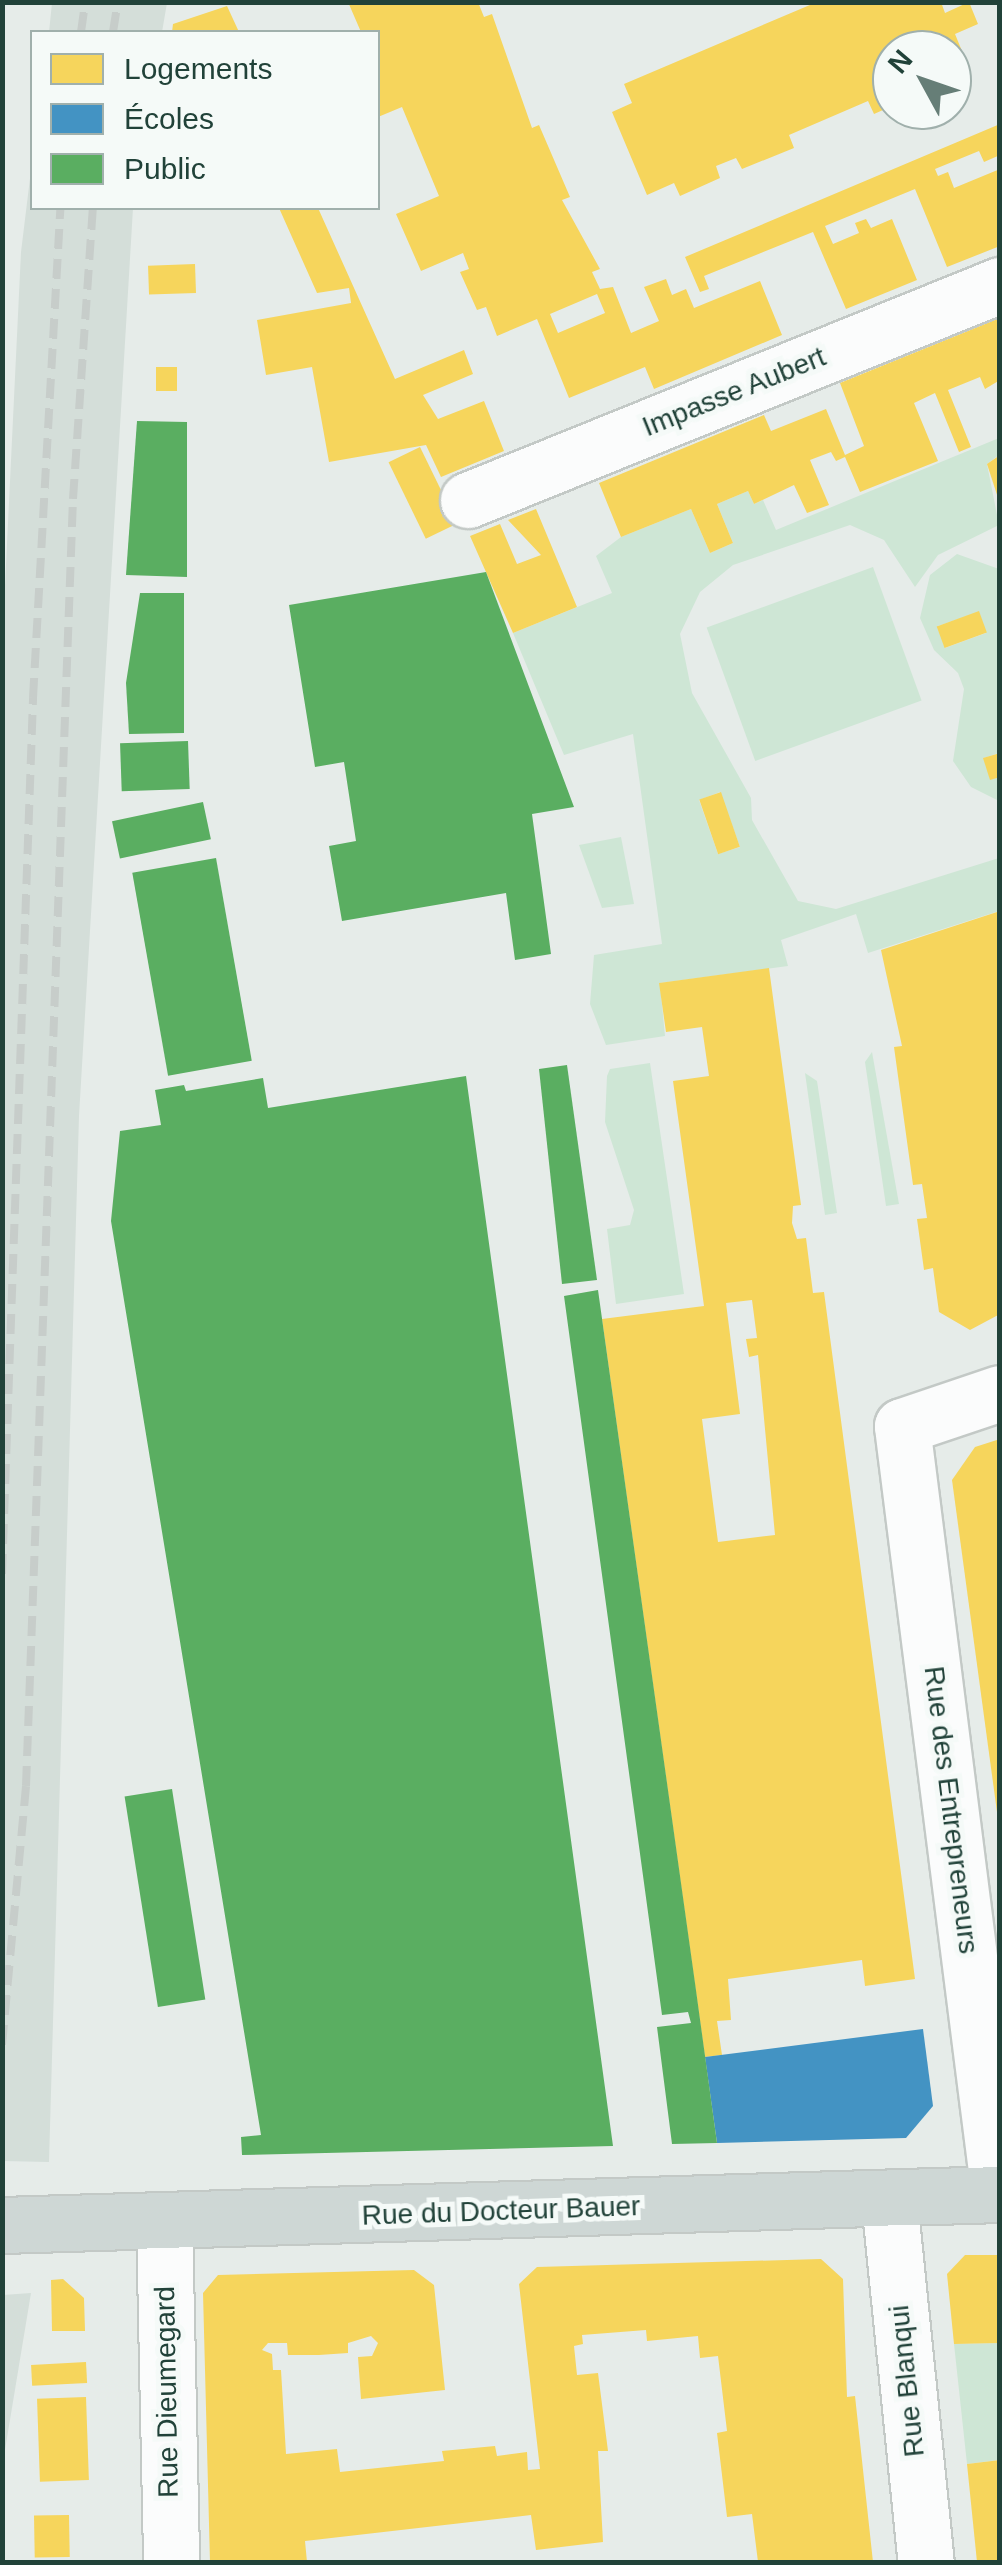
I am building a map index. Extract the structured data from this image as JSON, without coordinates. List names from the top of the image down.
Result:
{
  "streets": {
    "main road": ["Rue du Docteur Bauer"],
    "street": [
      "Impasse Aubert",
      "Rue des Entrepreneurs",
      "Rue Blanqui",
      "Rue Dieumegard"
    ]
  },
  "crossings": [
    ["Rue des Entrepreneurs", "Rue du Docteur Bauer"],
    ["Rue du Docteur Bauer", "Rue Blanqui"],
    ["Rue du Docteur Bauer", "Rue Dieumegard"]
  ],
  "legend": ["Logements", "Écoles", "Public"],
  "north": "top left"
}
